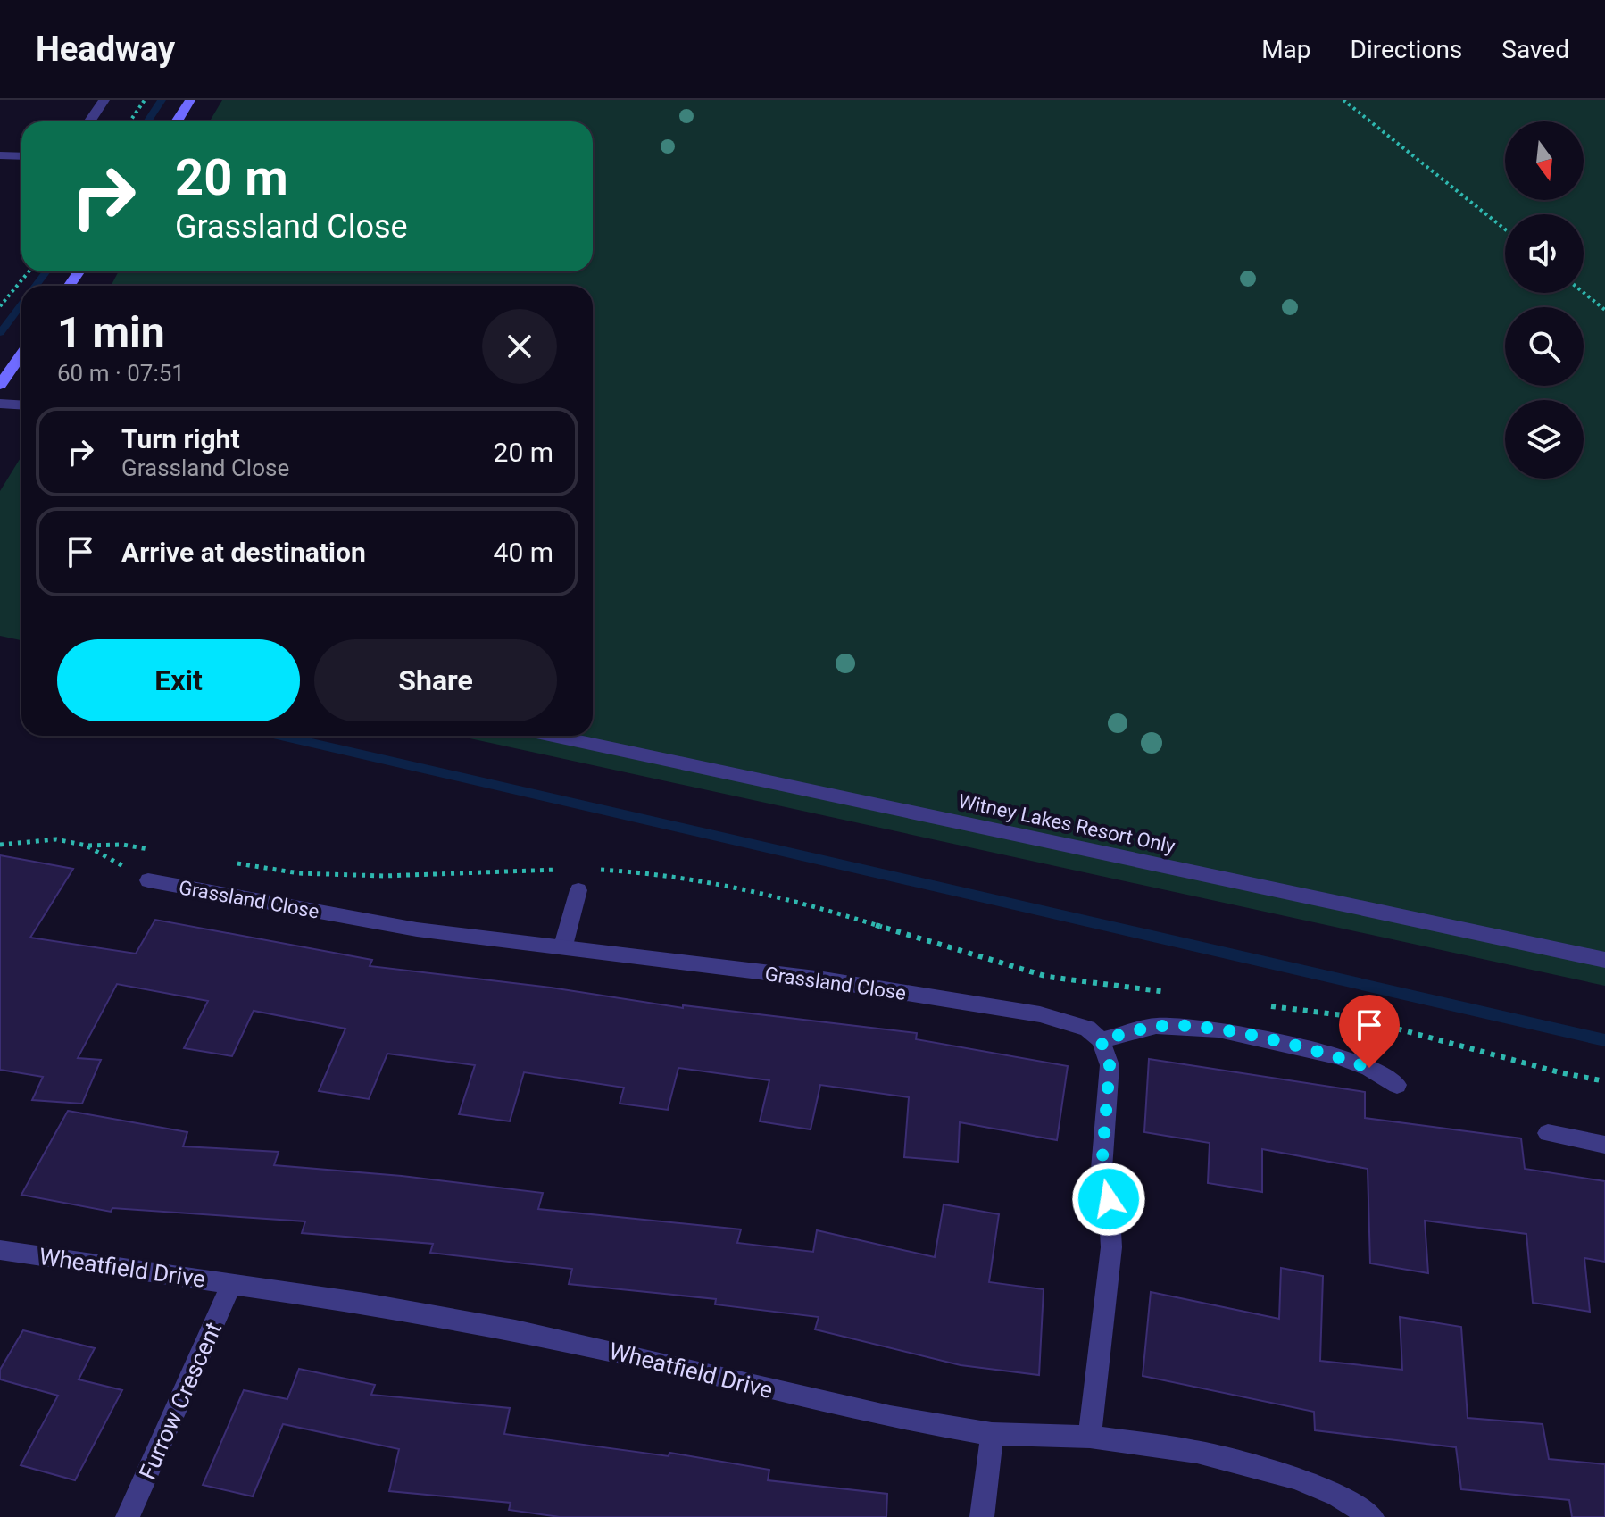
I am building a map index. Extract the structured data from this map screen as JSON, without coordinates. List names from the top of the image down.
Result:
{
  "streets": {
    "street": [
      "Witney Lakes Resort Only",
      "Grassland Close",
      "Wheatfield Drive",
      "Furrow Crescent"
    ]
  },
  "crossings": [
    ["Wheatfield Drive", "Furrow Crescent"]
  ],
  "north": "bottom",
  "page": {
    "header": "Headway",
    "nav": ["Map", "Directions", "Saved"],
    "turn": ["20 m", "Grassland Close"],
    "heading": ["1 min", "60 m · 07:51"],
    "list": [
      {
        "name": "Turn right",
        "note": "Grassland Close",
        "value": "20 m"
      },
      {
        "name": "Arrive at destination",
        "value": "40 m"
      }
    ],
    "buttons": ["Exit", "Share"]
  }
}
